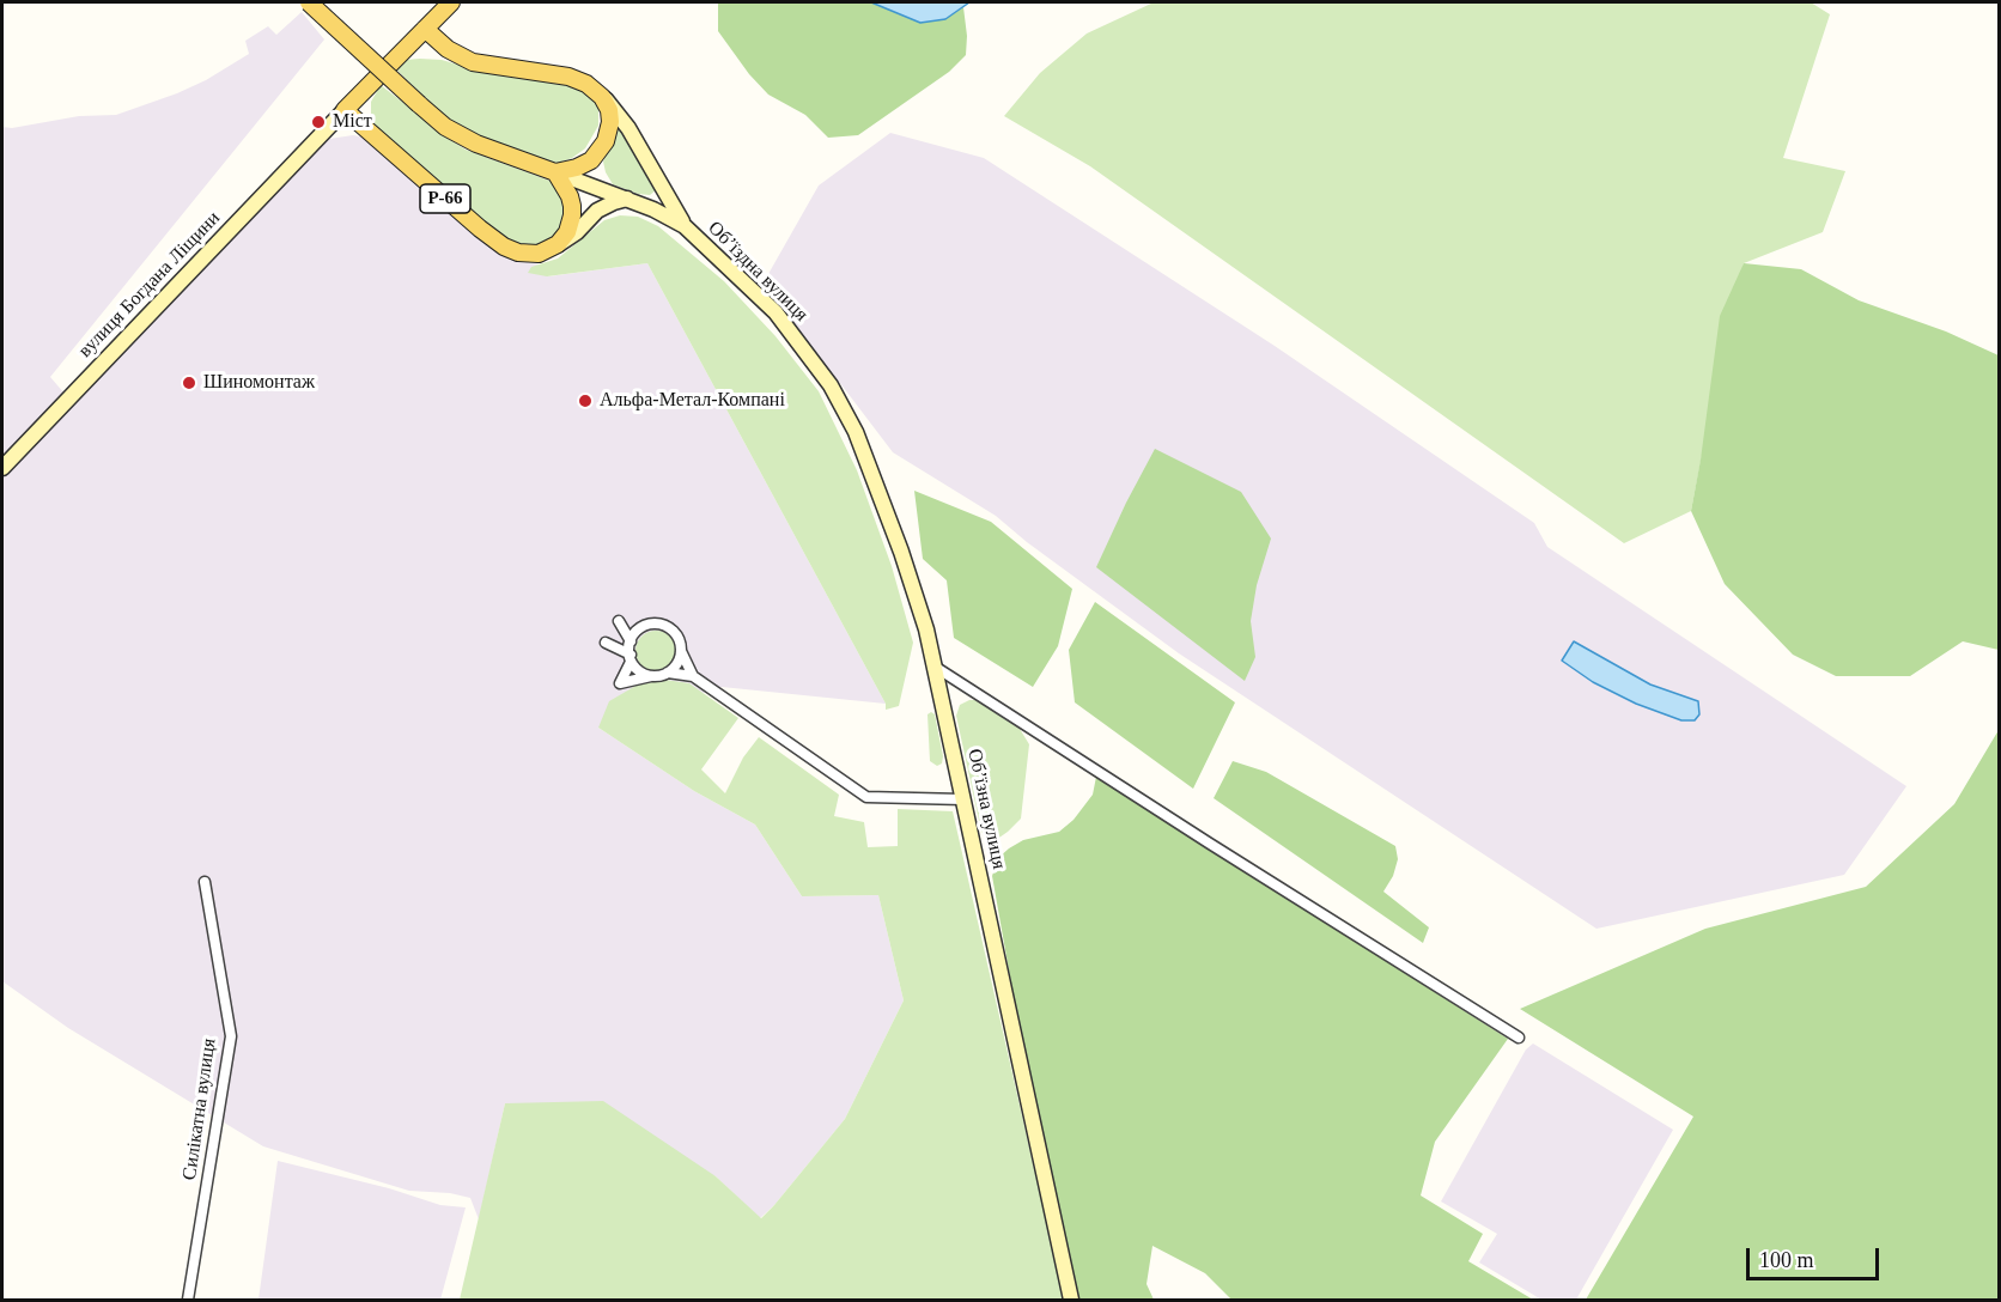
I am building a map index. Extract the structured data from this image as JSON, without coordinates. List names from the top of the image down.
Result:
{
  "streets": {
    "main road": [
      "Р-66",
      "Об’їздна вулиця",
      "вулиця Богдана Ліщини",
      "Об’їзна вулиця"
    ],
    "street": ["Силікатна вулиця"]
  },
  "crossings": [
    ["Р-66", "вулиця Богдана Ліщини"],
    ["Об’їздна вулиця", "Об’їзна вулиця"]
  ],
  "places": ["Міст", "Шиномонтаж", "Альфа-Метал-Компані"],
  "scale_bar": "100 m"
}
